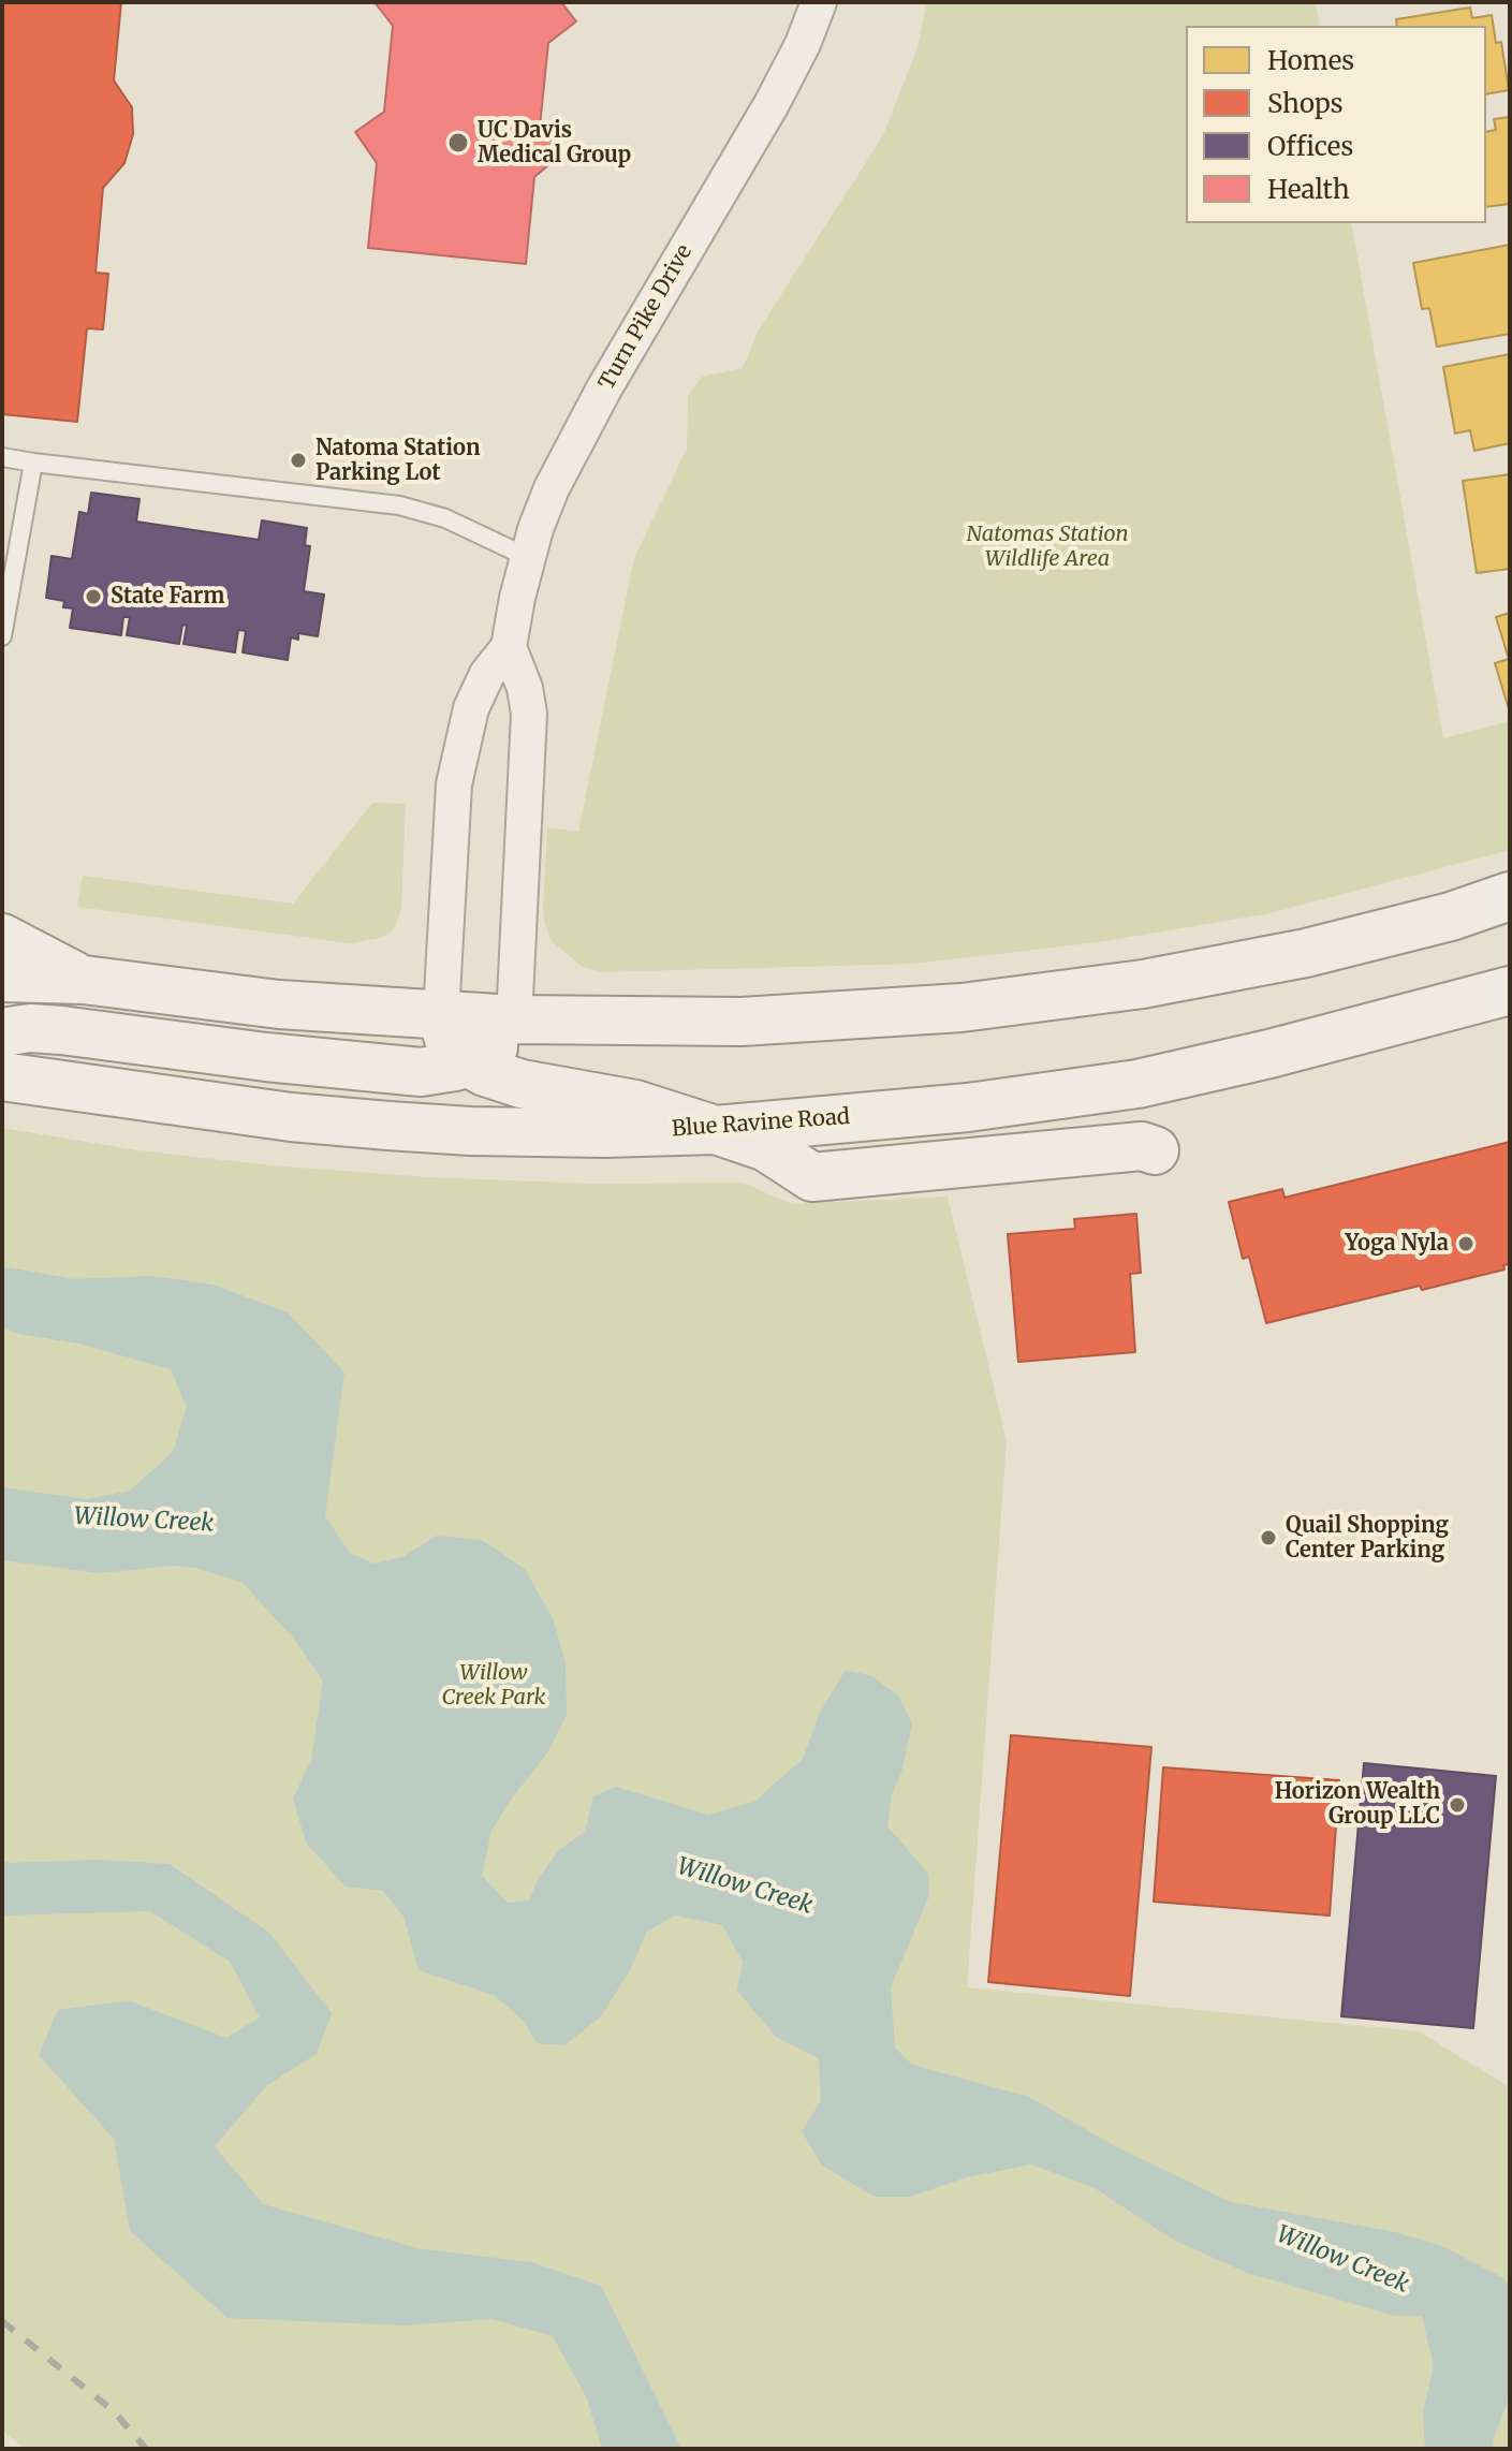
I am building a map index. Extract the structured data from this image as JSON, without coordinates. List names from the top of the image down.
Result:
{
  "streets": {
    "main road": ["Blue Ravine Road"],
    "street": ["Turn Pike Drive"]
  },
  "water": ["Willow Creek"],
  "parks": ["Natomas Station Wildlife Area", "Willow Creek Park"],
  "places": [
    "UC Davis Medical Group",
    "Natoma Station Parking Lot",
    "State Farm",
    "Yoga Nyla",
    "Quail Shopping Center Parking",
    "Horizon Wealth Group LLC"
  ],
  "legend": [
    "Homes",
    "Shops",
    "Offices",
    "Health"
  ]
}
